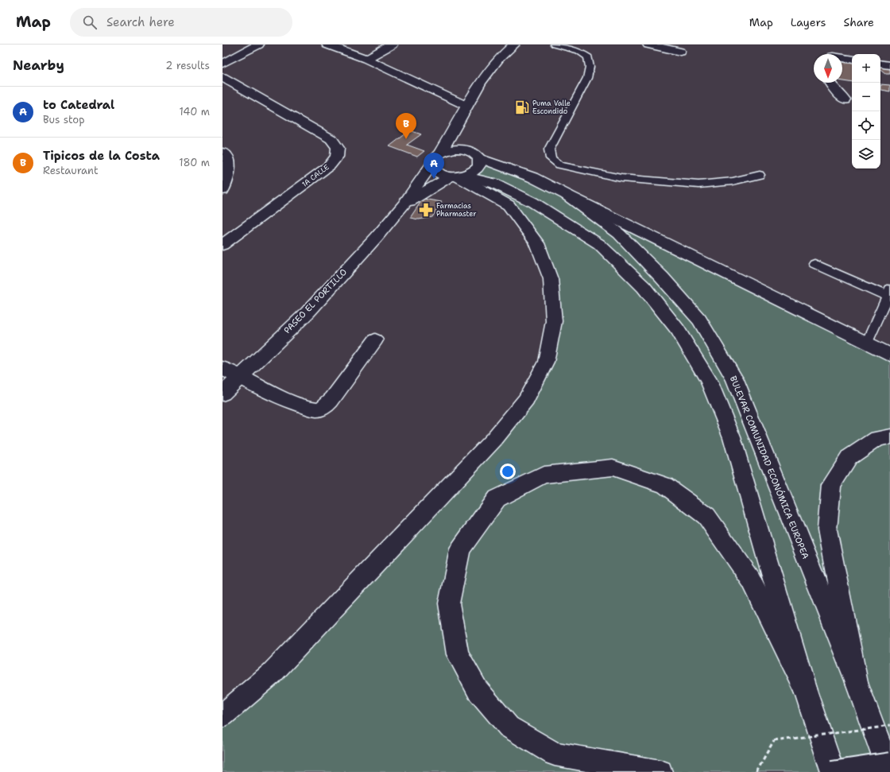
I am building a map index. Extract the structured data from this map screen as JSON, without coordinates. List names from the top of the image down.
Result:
{
  "streets": {
    "main road": ["1A CALLE", "PASEO EL PORTILLO", "BULEVAR COMUNIDAD ECONÓMICA EUROPEA"]
  },
  "crossings": [
    ["PASEO EL PORTILLO", "BULEVAR COMUNIDAD ECONÓMICA EUROPEA"]
  ],
  "places": {
    "fuel station": ["Puma Valle Escondido"],
    "pharmacy": ["Farmacias Pharmaster"]
  },
  "north": "bottom",
  "page": {
    "header": "Map",
    "search": "Search here",
    "nav": ["Map", "Layers", "Share"],
    "heading": ["Nearby", "2 results"],
    "map_buttons": ["+", "−"],
    "list": [
      {
        "mark": "A",
        "name": "to Catedral",
        "note": "Bus stop",
        "value": "140 m"
      },
      {
        "mark": "B",
        "name": "Tipicos de la Costa",
        "note": "Restaurant",
        "value": "180 m"
      }
    ],
    "pins": ["B", "A"]
  }
}
